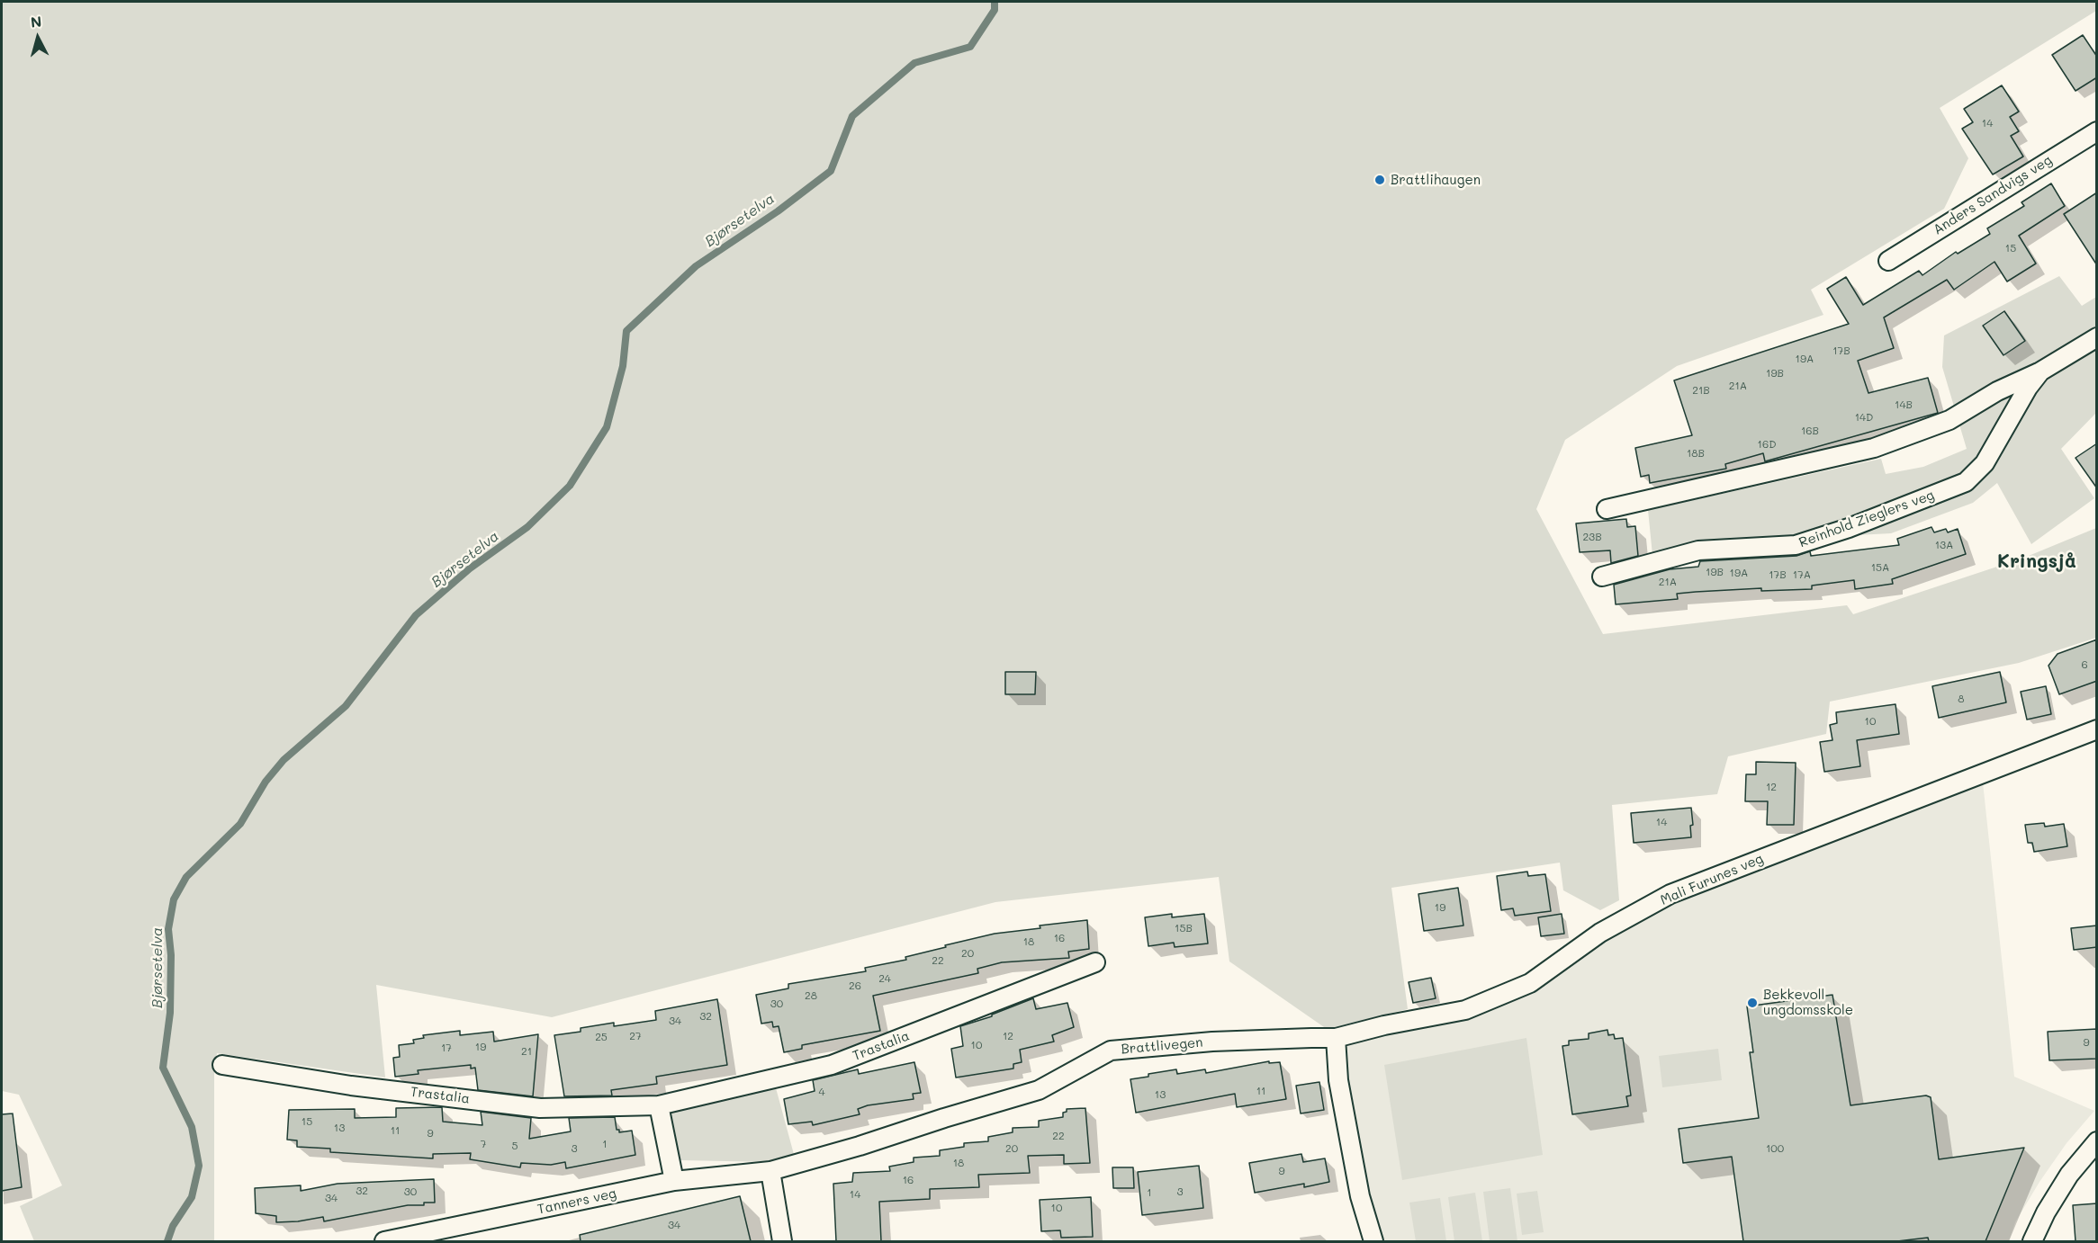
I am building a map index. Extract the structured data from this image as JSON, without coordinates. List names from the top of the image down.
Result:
{
  "streets": {
    "street": [
      "Anders Sandvigs veg",
      "Reinhold Zieglers veg",
      "Mali Furunes veg",
      "Trastalia",
      "Brattlivegen",
      "Tanners veg"
    ]
  },
  "crossings": [
    ["Mali Furunes veg", "Brattlivegen"],
    ["Brattlivegen", "Tanners veg"]
  ],
  "districts": ["Kringsjå"],
  "water": ["Bjørsetelva"],
  "places": ["Brattlihaugen", "Bekkevoll ungdomsskole"],
  "house_numbers": [
    "14",
    "15",
    "17B",
    "19A",
    "19B",
    "21A",
    "21B",
    "14B",
    "14D",
    "16B",
    "16D",
    "18B",
    "23B",
    "13A",
    "15A",
    "19B",
    "19A",
    "17B",
    "17A",
    "21A",
    "6",
    "8",
    "10",
    "12",
    "14",
    "19",
    "15B",
    "16",
    "18",
    "20",
    "22",
    "24",
    "26",
    "28",
    "30",
    "32",
    "34",
    "27",
    "12",
    "25",
    "9",
    "10",
    "19",
    "17",
    "21",
    "11",
    "4",
    "13",
    "15",
    "13",
    "11",
    "9",
    "22",
    "7",
    "1",
    "5",
    "3",
    "20",
    "100",
    "18",
    "9",
    "16",
    "32",
    "30",
    "3",
    "1",
    "14",
    "34",
    "10",
    "34"
  ],
  "north": "top"
}
